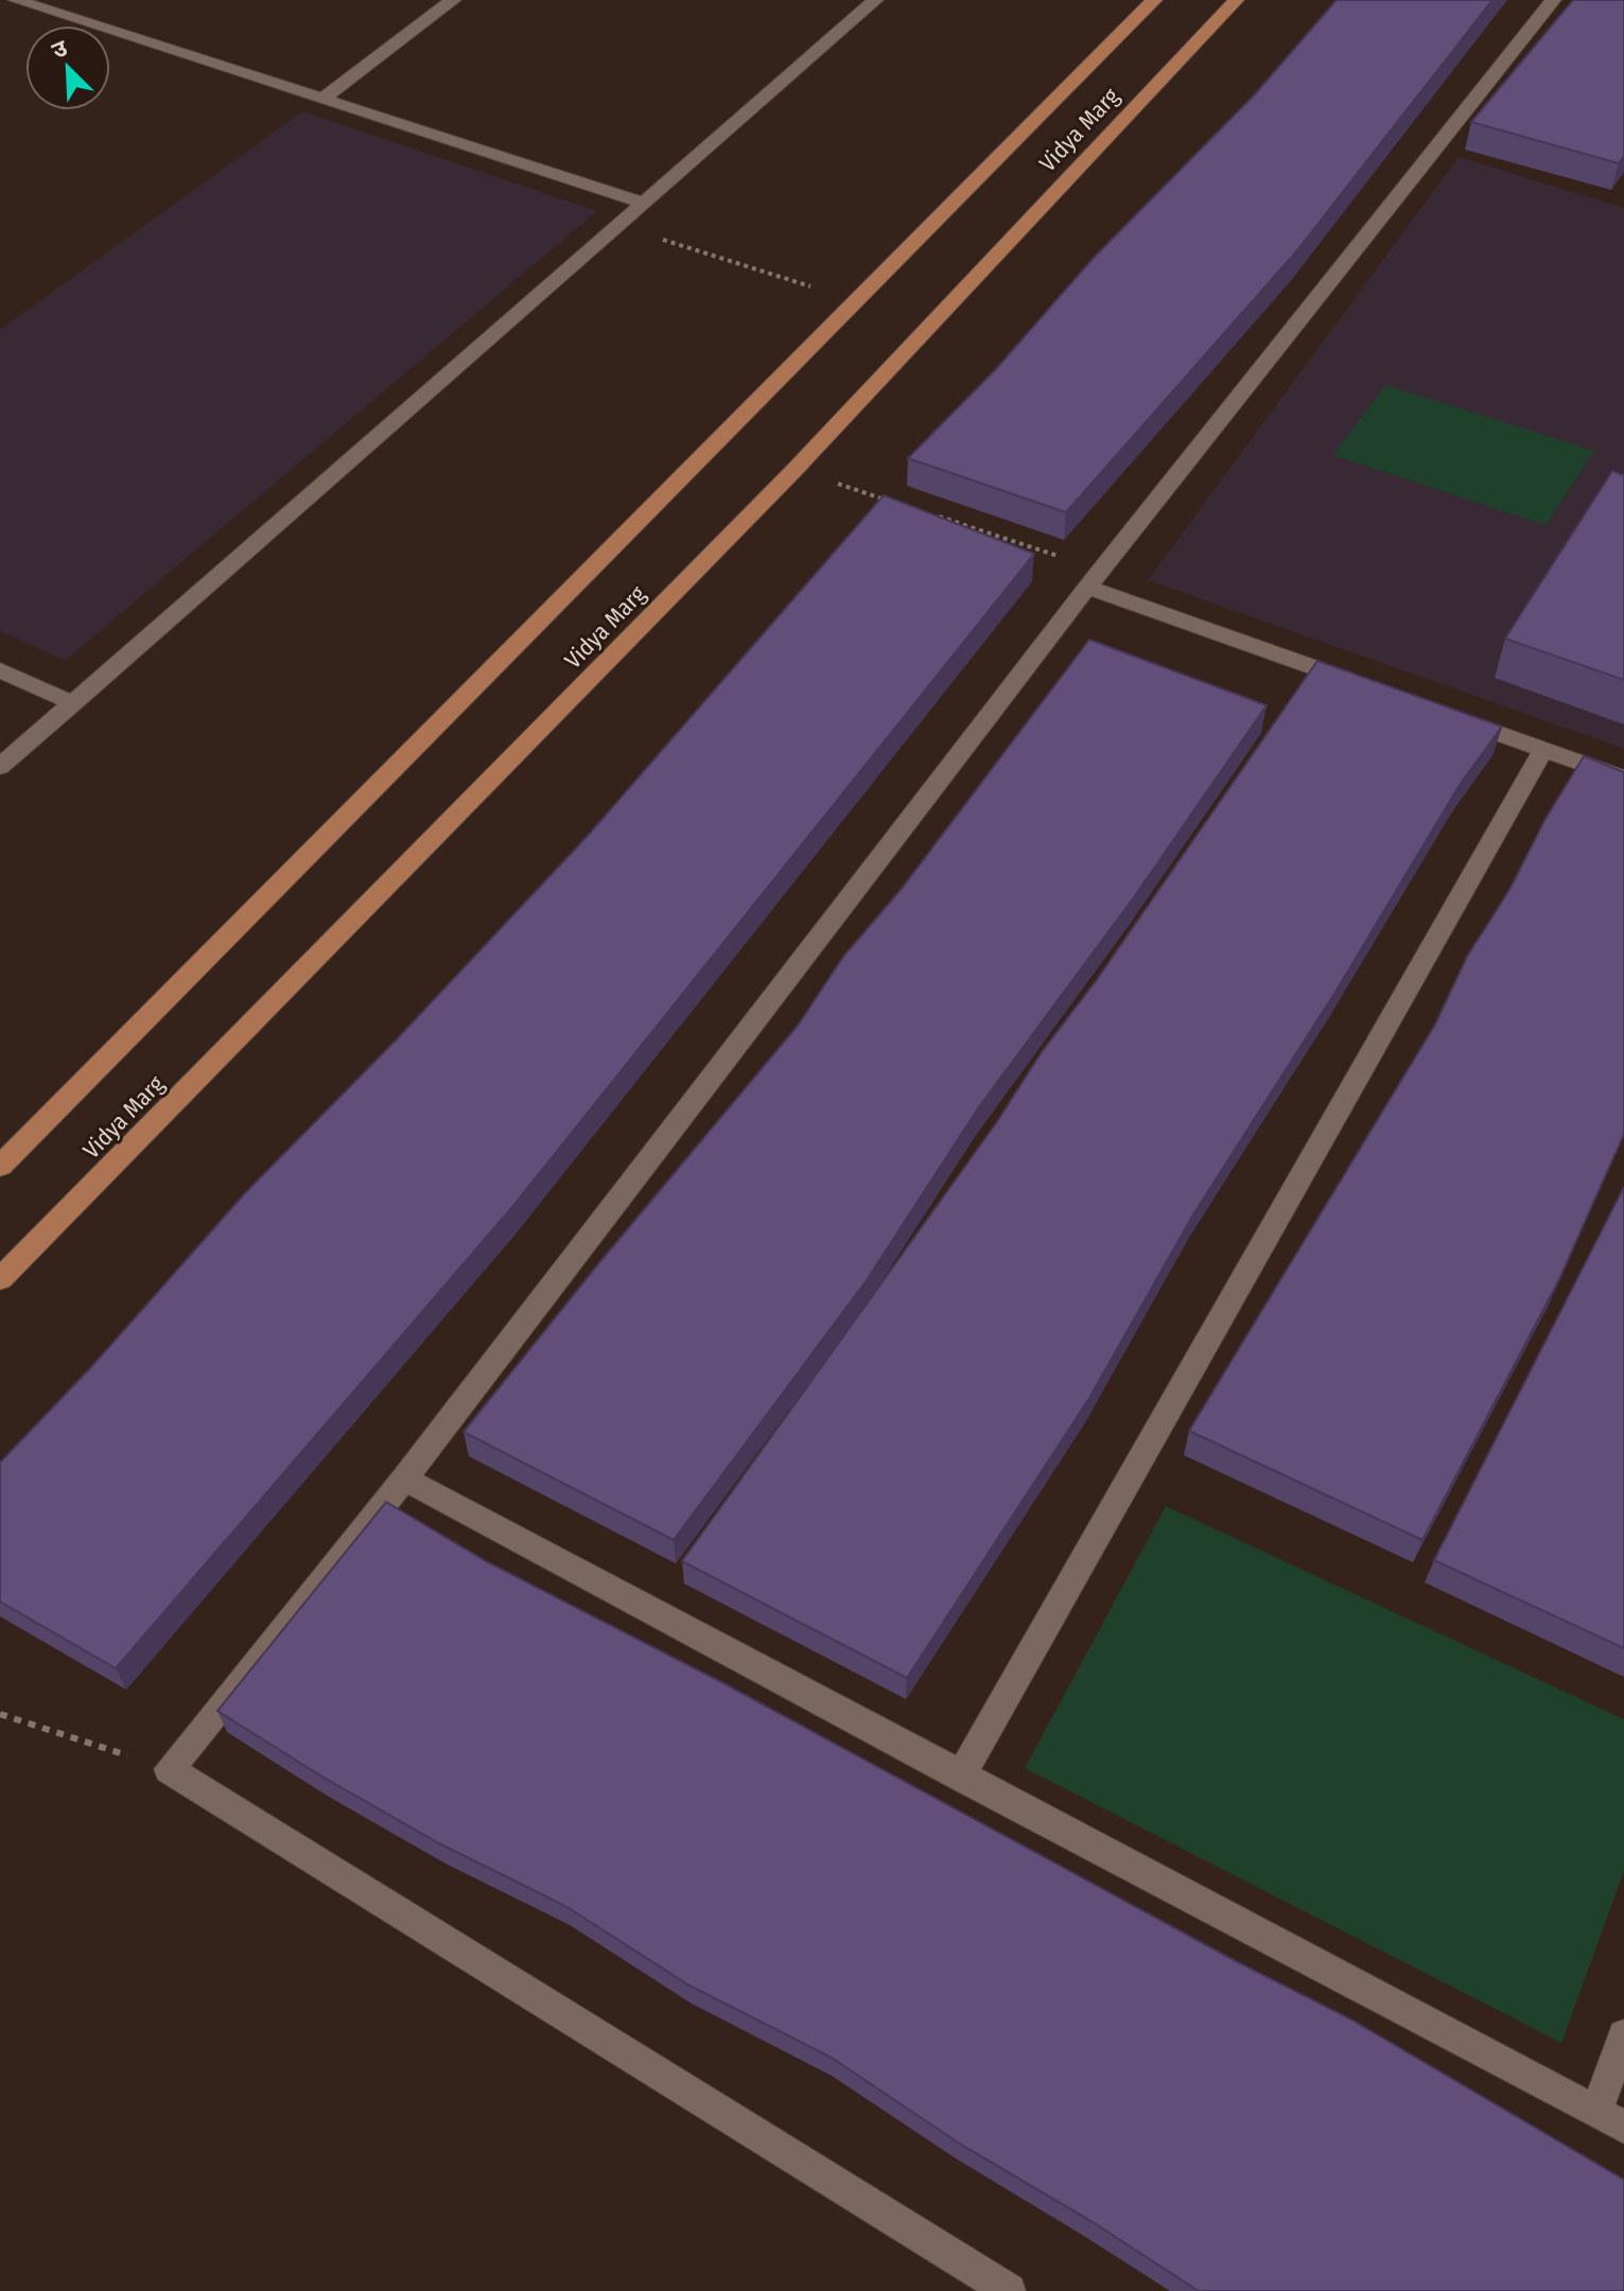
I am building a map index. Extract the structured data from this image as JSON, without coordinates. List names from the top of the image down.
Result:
{
  "streets": {
    "main road": ["Vidya Marg"]
  },
  "north": "top left"
}
